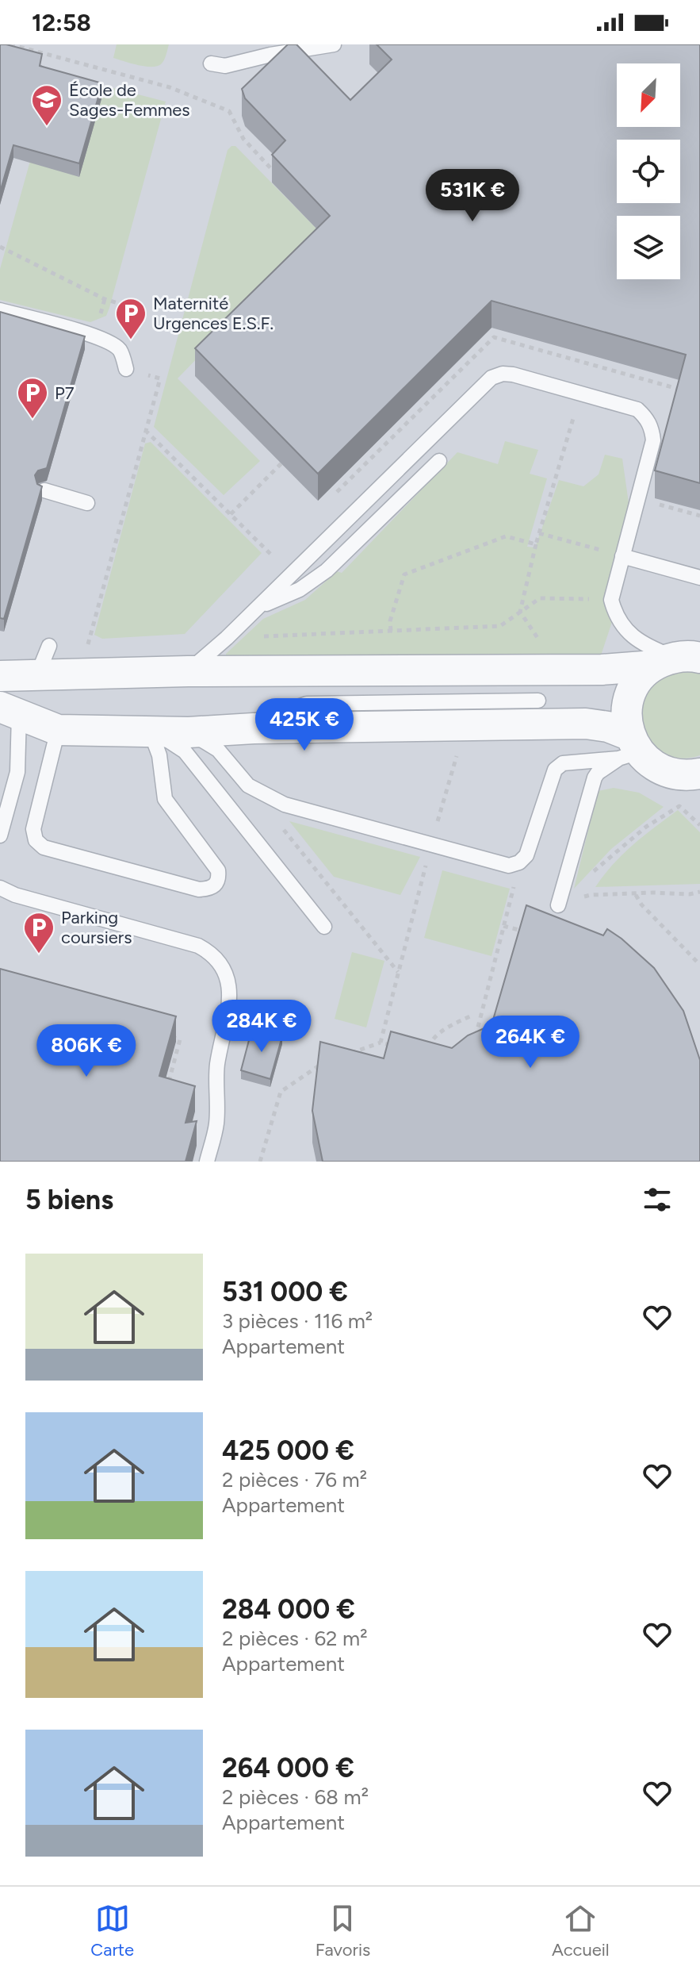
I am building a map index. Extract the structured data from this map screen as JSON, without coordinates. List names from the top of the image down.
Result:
{
  "places": {
    "school or university": ["École de Sages-Femmes"],
    "parking": ["Maternité Urgences E.S.F.", "P7", "Parking coursiers"]
  },
  "north": "bottom left",
  "page": {
    "status": "12:58",
    "price": [
      "531K €",
      "425K €",
      "284K €",
      "264K €",
      "806K €"
    ],
    "heading": "5 biens",
    "list": [
      {
        "name": "531 000 €",
        "note": "3 pièces · 116 m² · Appartement"
      },
      {
        "name": "425 000 €",
        "note": "2 pièces · 76 m² · Appartement"
      },
      {
        "name": "284 000 €",
        "note": "2 pièces · 62 m² · Appartement"
      },
      {
        "name": "264 000 €",
        "note": "2 pièces · 68 m² · Appartement"
      }
    ],
    "tabs": ["Carte", "Favoris", "Accueil"]
  }
}
